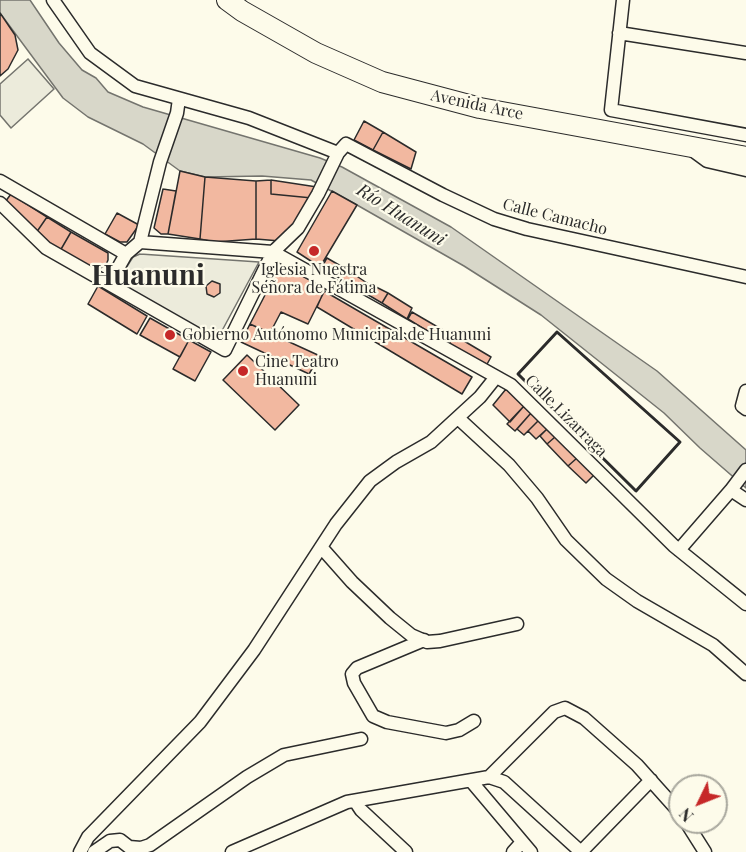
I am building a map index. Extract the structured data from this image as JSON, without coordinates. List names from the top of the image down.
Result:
{
  "streets": {
    "main road": ["Avenida Arce"],
    "street": ["Calle Camacho", "Calle Lizarraga"]
  },
  "districts": ["Huanuni"],
  "water": ["Río Huanuni"],
  "places": ["Iglesia Nuestra Señora de Fátima", "Gobierno Autónomo Municipal de Huanuni", "Cine Teatro Huanuni"],
  "north": "bottom left"
}
